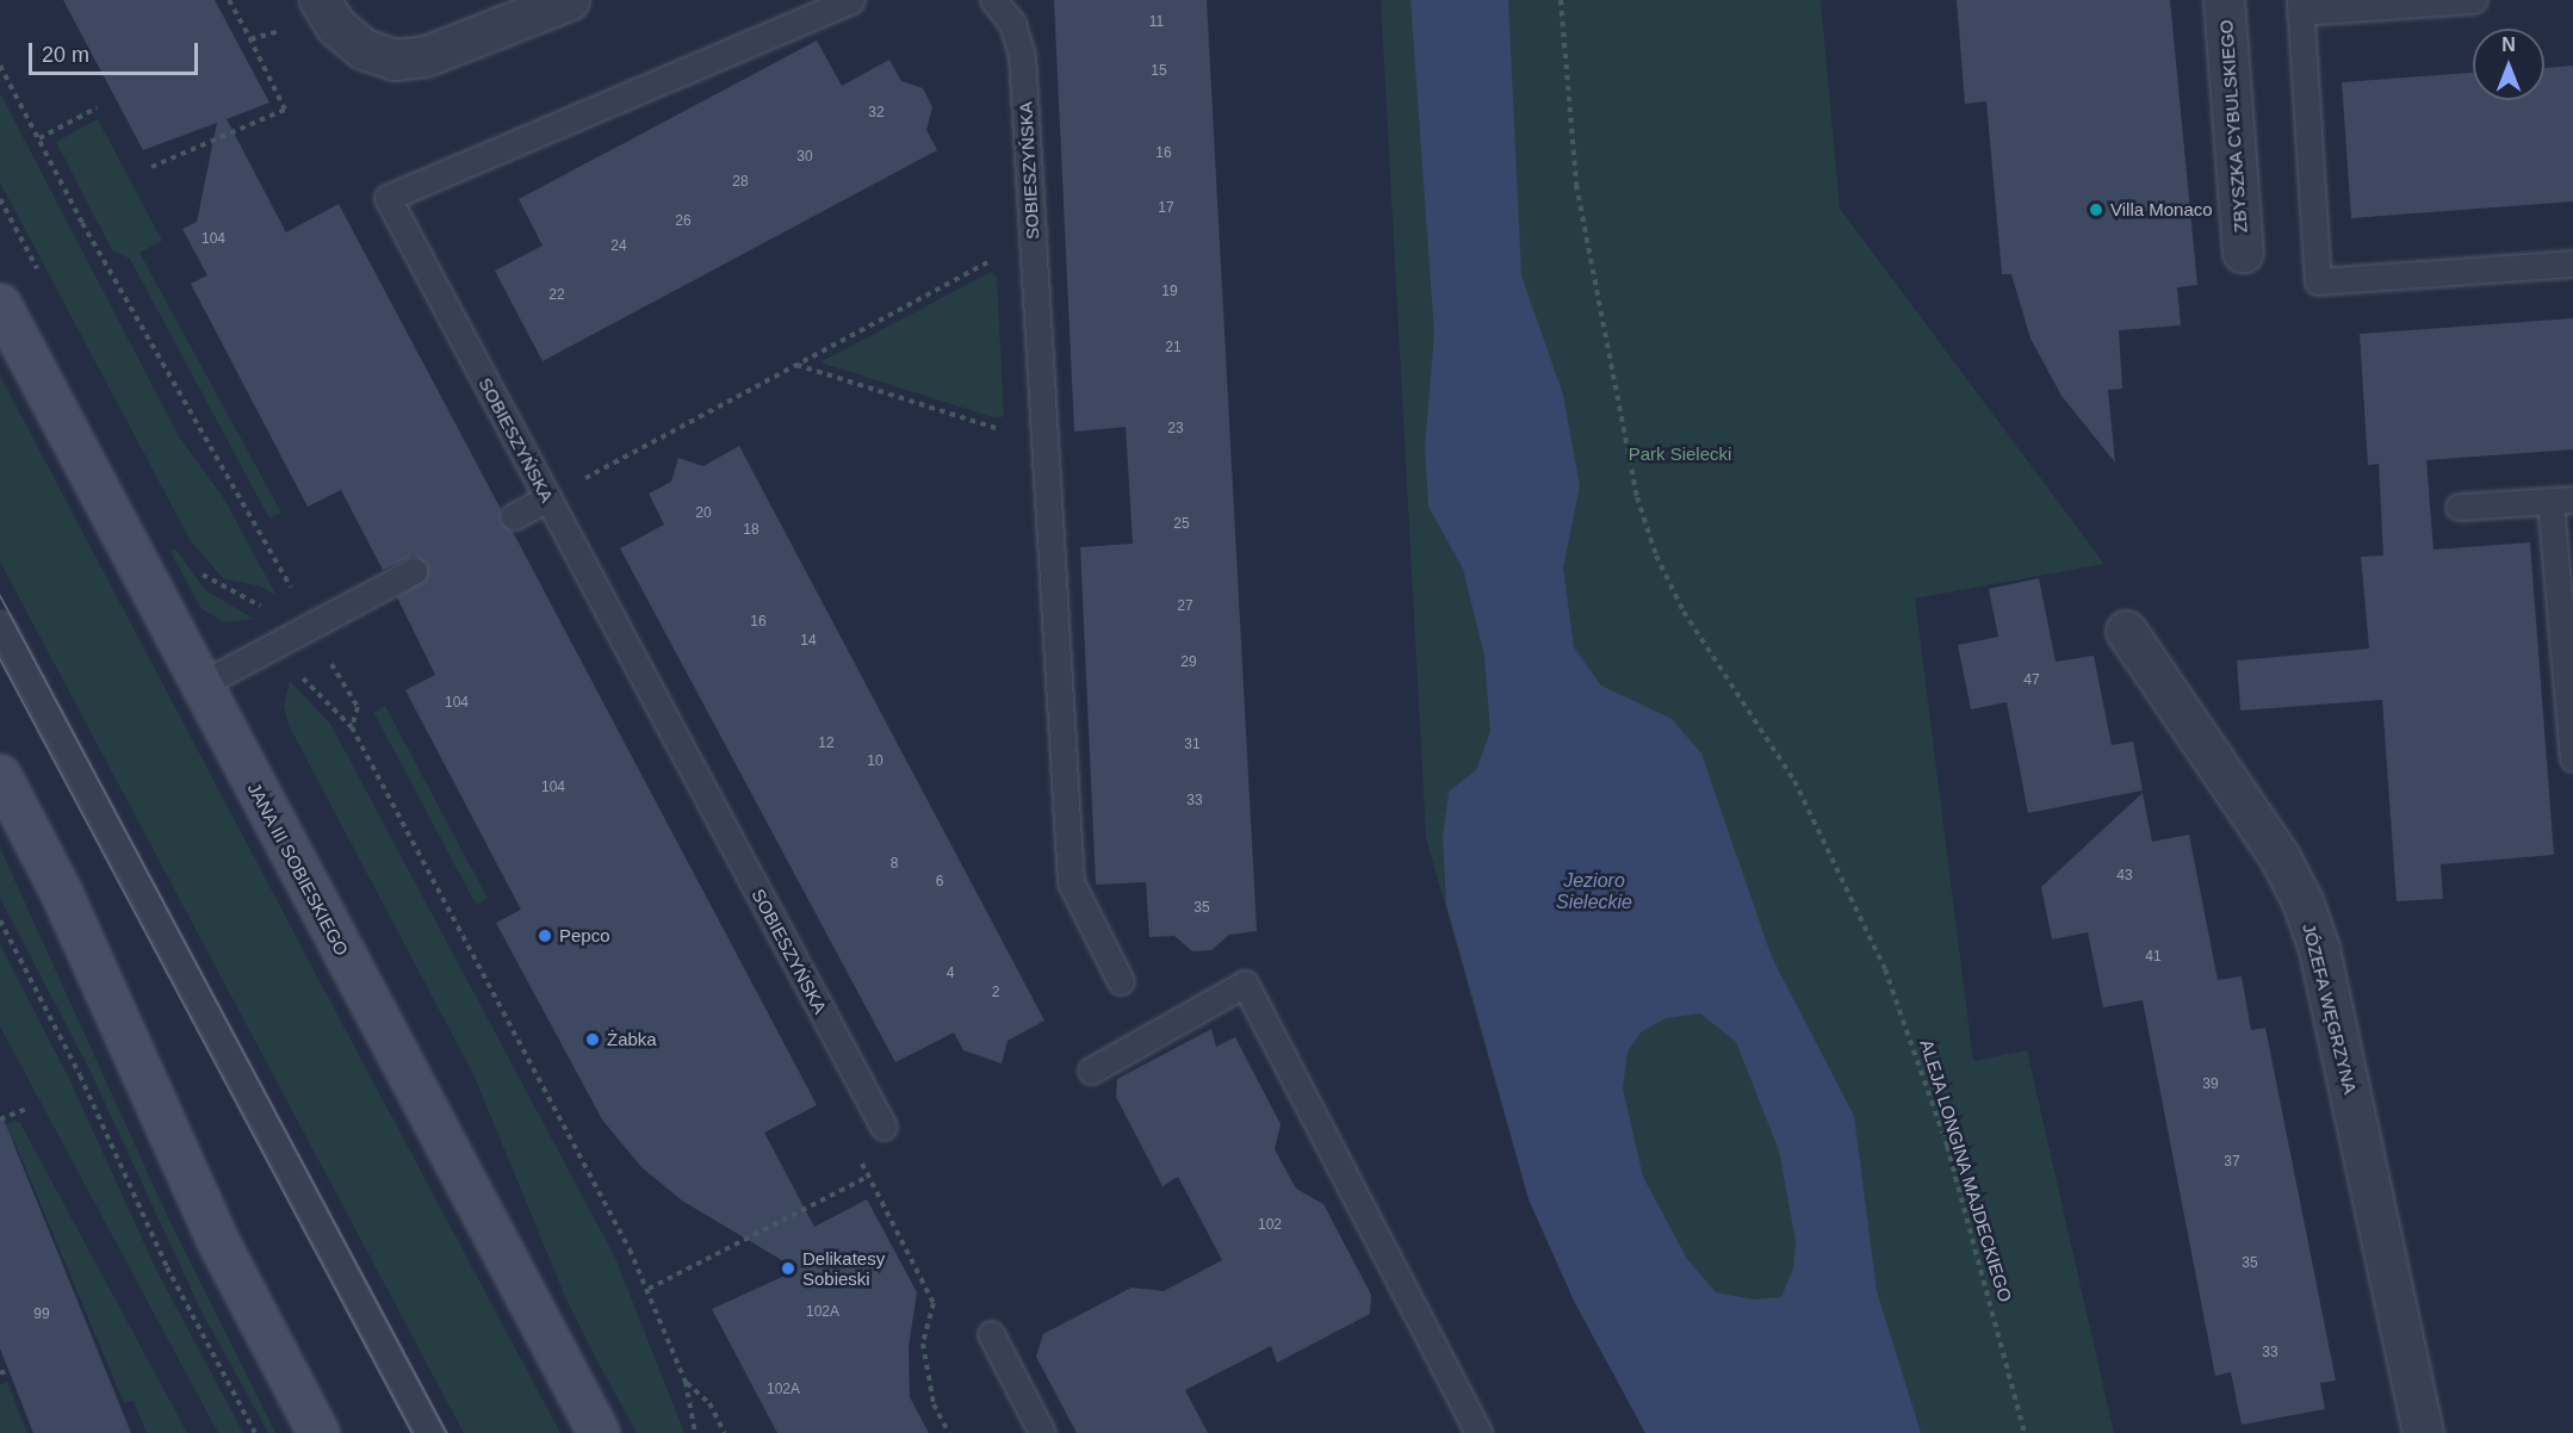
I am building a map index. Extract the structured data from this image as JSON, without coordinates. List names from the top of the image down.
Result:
{
  "streets": {
    "main road": ["JANA III SOBIESKIEGO"],
    "street": ["ZBYSZKA CYBULSKIEGO", "JÓZEFA WĘGRZYNA"],
    "lane": ["SOBIESZYŃSKA"],
    "path": ["ALEJA LONGINA MAJDECKIEGO"]
  },
  "water": ["Jezioro Sieleckie"],
  "parks": ["Park Sielecki"],
  "places": [
    "Villa Monaco",
    "Pepco",
    "Żabka",
    "Delikatesy Sobieski"
  ],
  "house_numbers": [
    "11",
    "15",
    "32",
    "16",
    "30",
    "28",
    "17",
    "26",
    "104",
    "24",
    "19",
    "22",
    "21",
    "23",
    "20",
    "25",
    "18",
    "27",
    "16",
    "14",
    "29",
    "47",
    "104",
    "12",
    "31",
    "10",
    "104",
    "33",
    "8",
    "43",
    "6",
    "35",
    "41",
    "4",
    "2",
    "39",
    "37",
    "102",
    "35",
    "102A",
    "99",
    "33",
    "102A"
  ],
  "scale_bar": "20 m",
  "north": "top"
}
